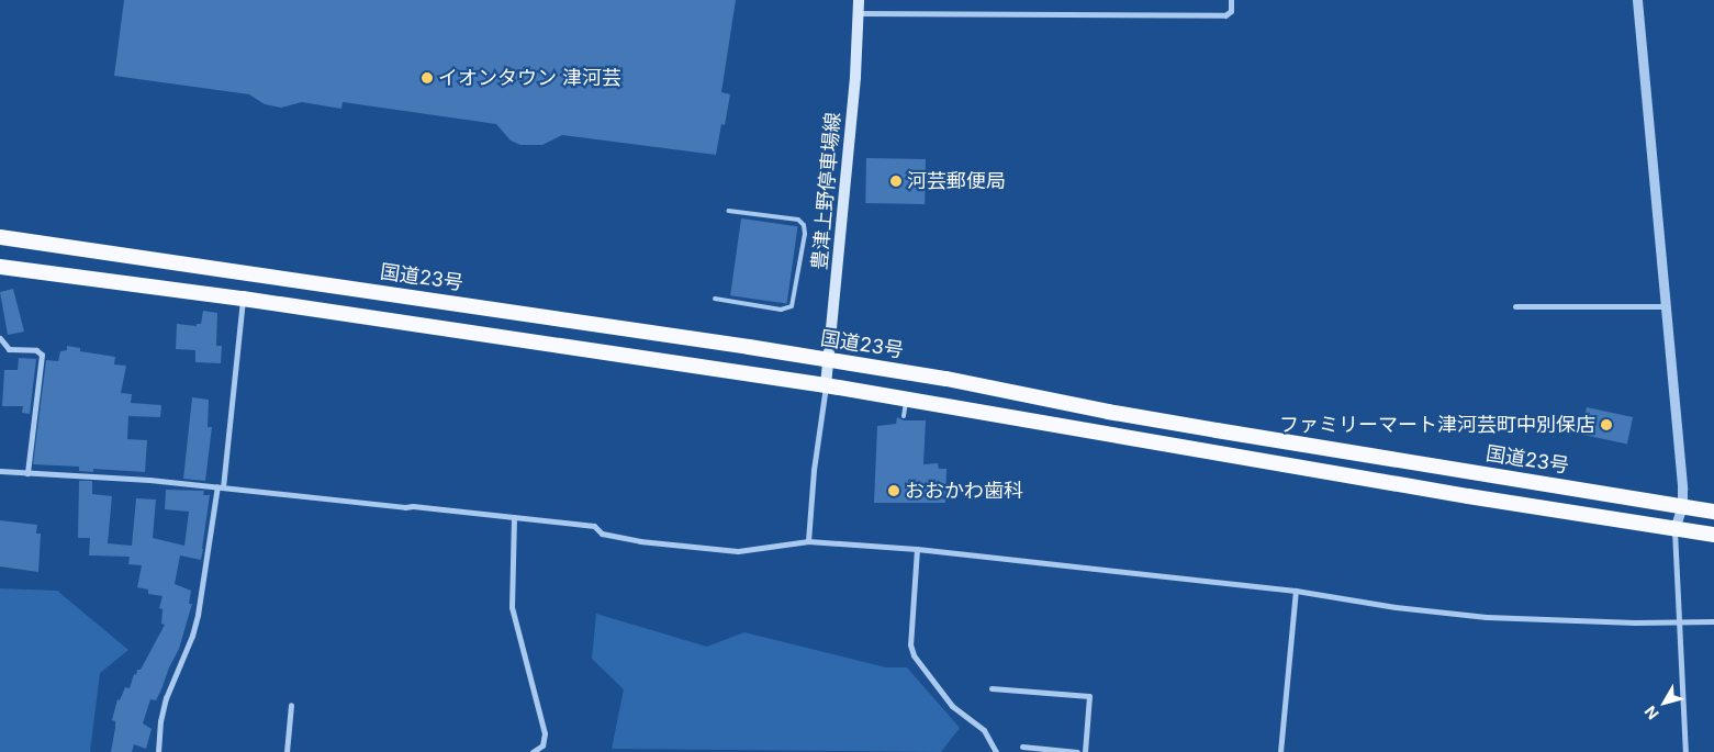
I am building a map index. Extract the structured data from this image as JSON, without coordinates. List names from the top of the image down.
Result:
{
  "streets": {
    "highway": ["国道23号"],
    "main road": ["豊津上野停車場線"]
  },
  "crossings": [
    ["豊津上野停車場線", "国道23号"]
  ],
  "places": [
    "イオンタウン 津河芸",
    "河芸郵便局",
    "ファミリーマート津河芸町中別保店",
    "おおかわ歯科"
  ],
  "north": "bottom left"
}
